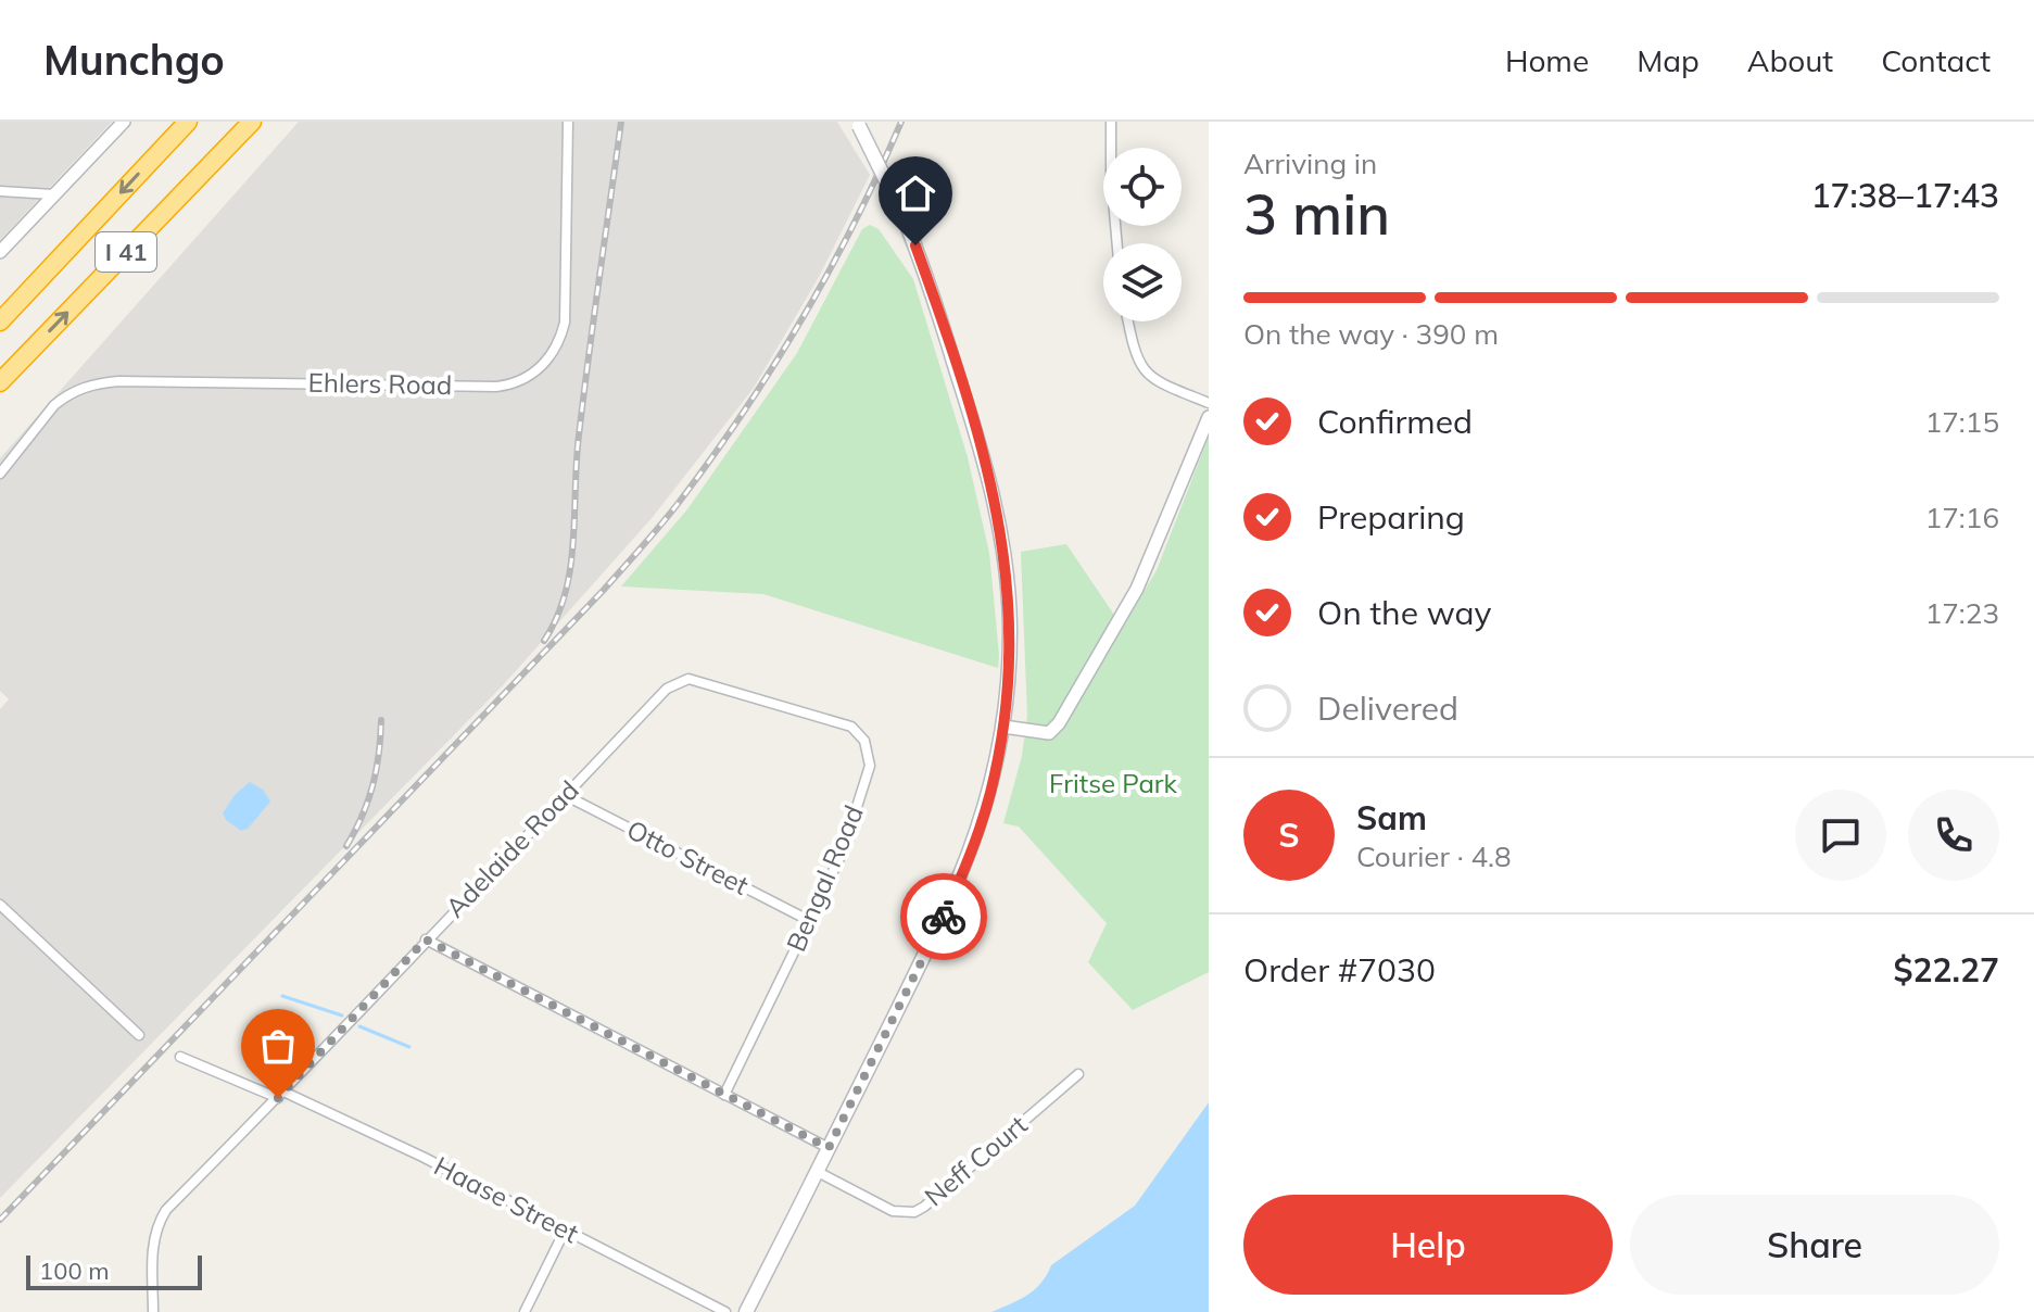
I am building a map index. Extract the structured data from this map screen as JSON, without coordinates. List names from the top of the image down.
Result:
{
  "streets": {
    "highway": ["I 41"],
    "street": [
      "Ehlers Road",
      "Adelaide Road",
      "Otto Street",
      "Bengal Road",
      "Neff Court",
      "Haase Street"
    ]
  },
  "crossings": [
    ["Adelaide Road", "Otto Street"],
    ["Adelaide Road", "Bengal Road"],
    ["Adelaide Road", "Haase Street"],
    ["Otto Street", "Bengal Road"]
  ],
  "parks": ["Fritse Park"],
  "scale_bar": "100 m",
  "page": {
    "header": "Munchgo",
    "nav": [
      "Home",
      "Map",
      "About",
      "Contact"
    ],
    "heading": ["3 min", "Arriving in", "17:38–17:43"],
    "panel": [
      "Sam",
      "Courier · 4.8",
      "Order #7030",
      "$22.27"
    ],
    "bar": "On the way · 390 m",
    "list": [
      ["Confirmed", "17:15"],
      ["Preparing", "17:16"],
      ["On the way", "17:23"],
      "Delivered"
    ],
    "round": "S",
    "buttons": ["Help", "Share"],
    "scale": "100 m"
  }
}
